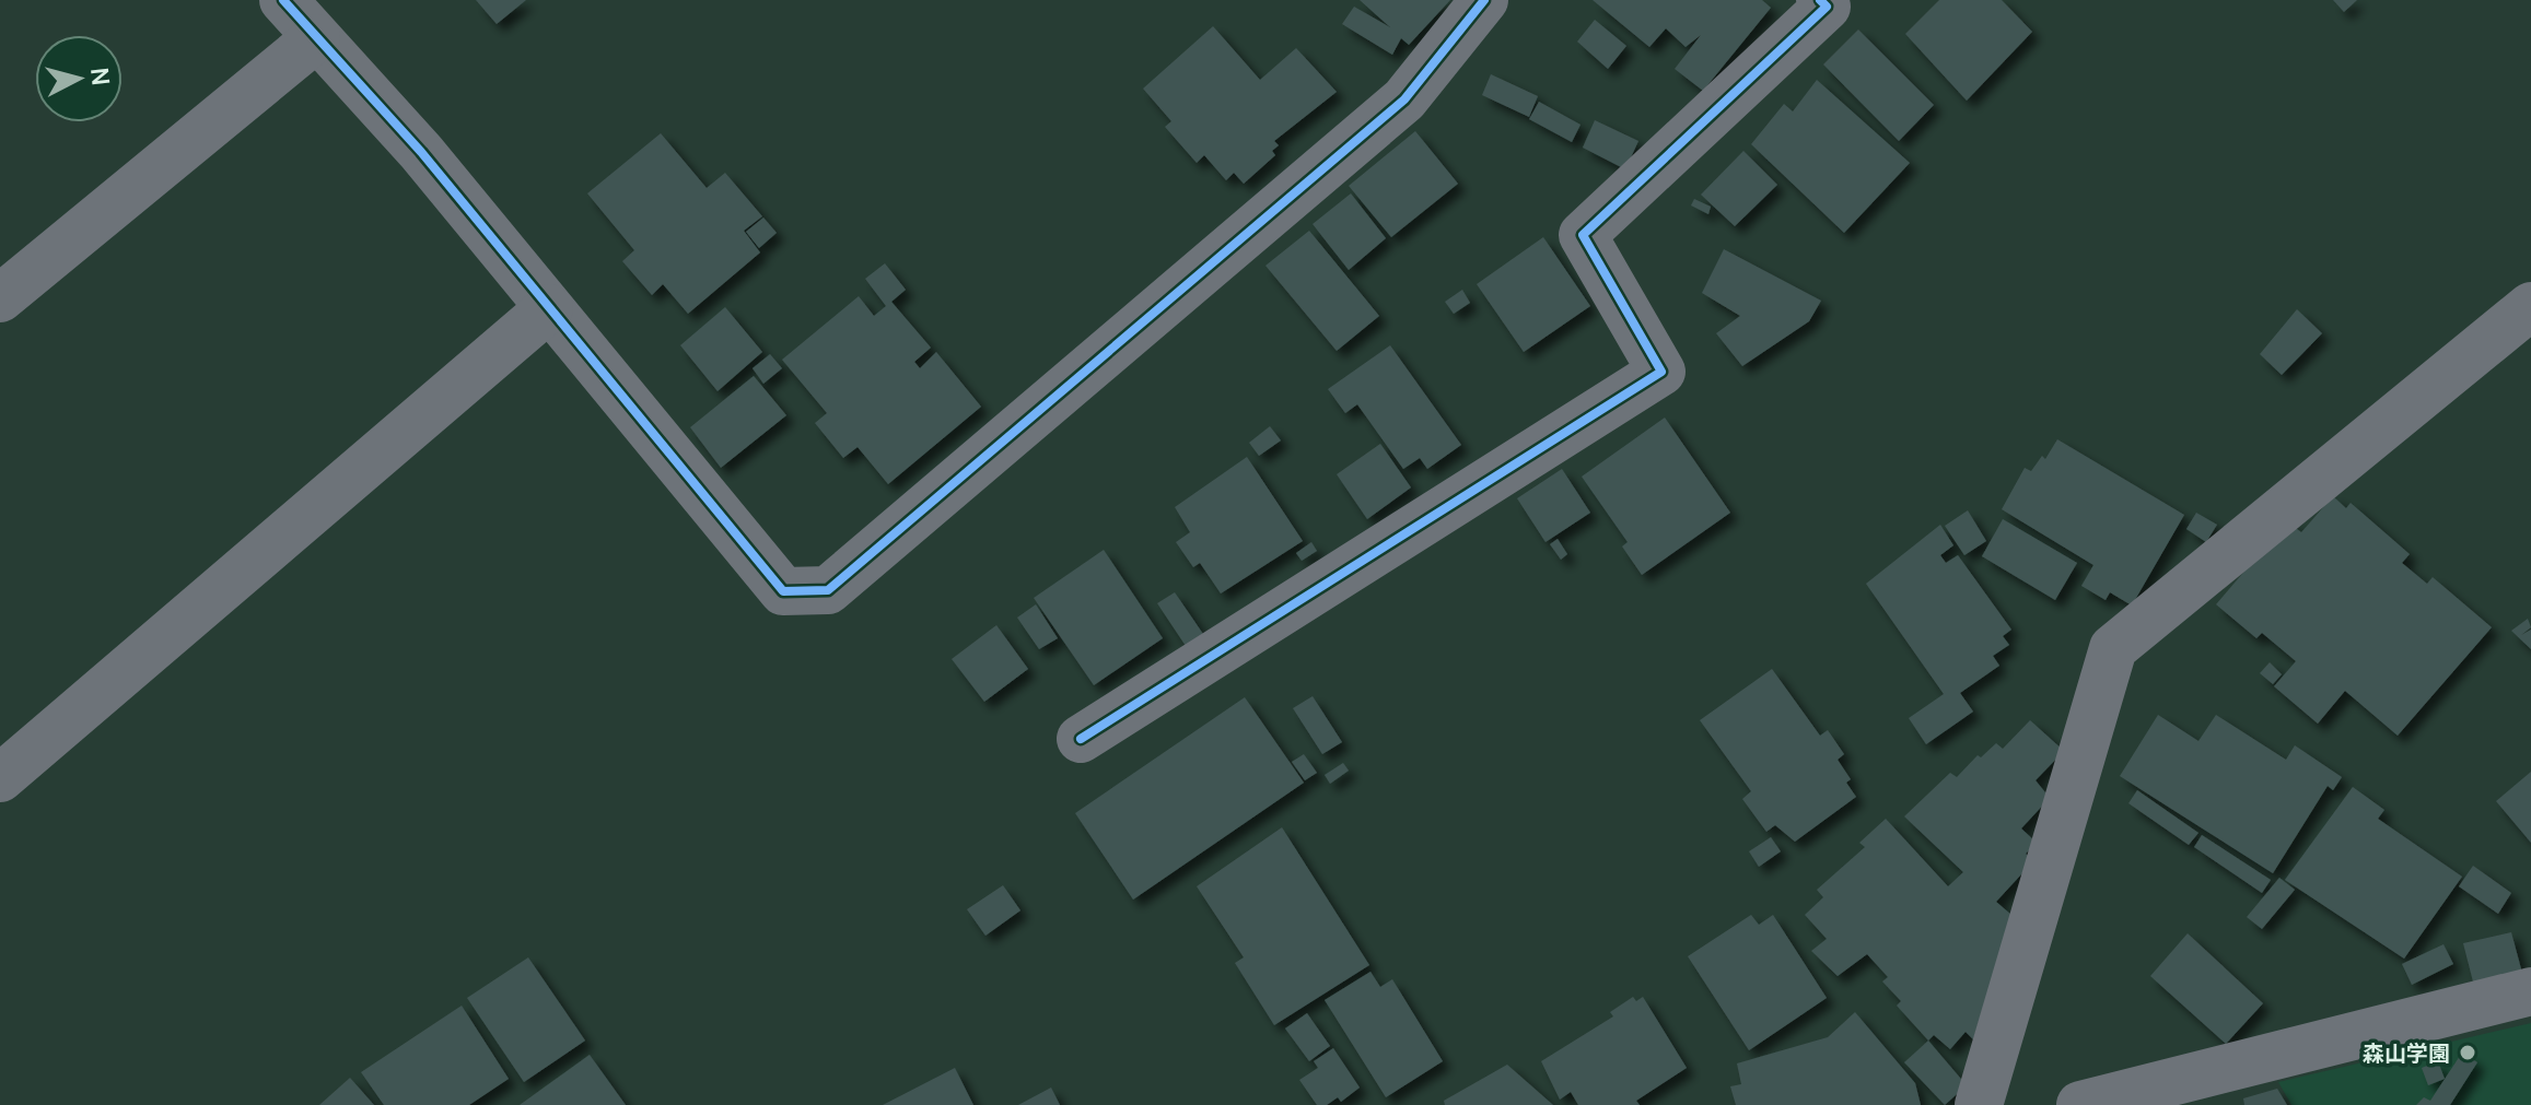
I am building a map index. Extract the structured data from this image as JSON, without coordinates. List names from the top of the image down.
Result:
{
  "places": ["森山学園"],
  "north": "right"
}
